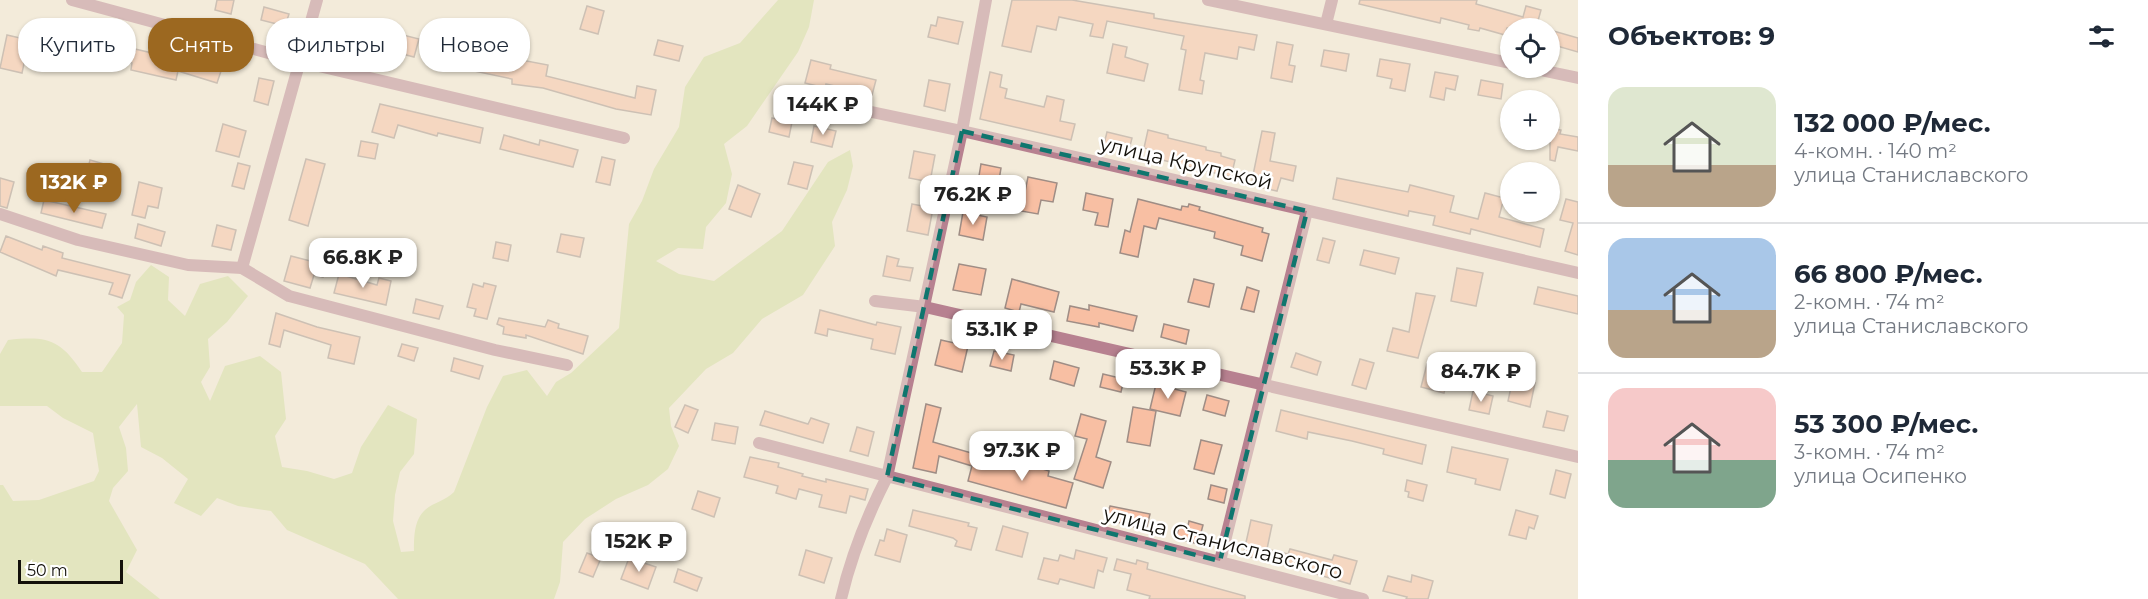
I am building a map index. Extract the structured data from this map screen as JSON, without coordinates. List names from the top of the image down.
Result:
{
  "streets": {
    "street": ["улица Крупской", "улица Станиславского"]
  },
  "scale_bar": "50 m",
  "page": {
    "heading": "Объектов: 9",
    "map_buttons": ["+", "−"],
    "chip": [
      "Купить",
      "Снять",
      "Фильтры",
      "Новое"
    ],
    "list": [
      {
        "name": "132 000 ₽/мес.",
        "note": "4-комн. · 140 m² · улица Станиславского"
      },
      {
        "name": "66 800 ₽/мес.",
        "note": "2-комн. · 74 m² · улица Станиславского"
      },
      {
        "name": "53 300 ₽/мес.",
        "note": "3-комн. · 74 m² · улица Осипенко"
      }
    ],
    "price": [
      "144K ₽",
      "132K ₽",
      "76.2K ₽",
      "66.8K ₽",
      "53.1K ₽",
      "53.3K ₽",
      "84.7K ₽",
      "97.3K ₽",
      "152K ₽"
    ],
    "scale": "50 m"
  }
}
